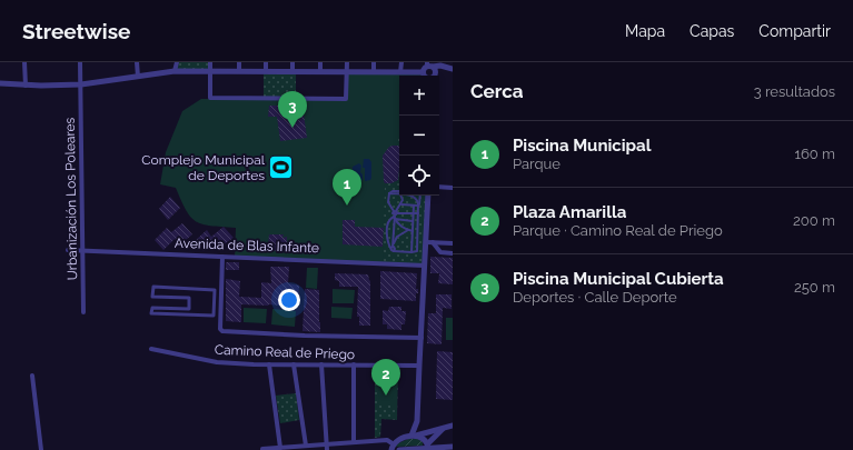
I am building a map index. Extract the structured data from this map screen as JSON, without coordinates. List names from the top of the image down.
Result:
{
  "streets": {
    "street": ["Urbanización Los Poleares", "Avenida de Blas Infante", "Camino Real de Priego"]
  },
  "crossings": [
    ["Urbanización Los Poleares", "Avenida de Blas Infante"]
  ],
  "places": {
    "sports": ["Complejo Municipal de Deportes"]
  },
  "page": {
    "header": "Streetwise",
    "nav": ["Mapa", "Capas", "Compartir"],
    "heading": ["Cerca", "3 resultados"],
    "map_buttons": ["+", "−"],
    "pins": ["3", "1", "2"],
    "list": [
      {
        "mark": "1",
        "name": "Piscina Municipal",
        "note": "Parque",
        "value": "160 m"
      },
      {
        "mark": "2",
        "name": "Plaza Amarilla",
        "note": "Parque · Camino Real de Priego",
        "value": "200 m"
      },
      {
        "mark": "3",
        "name": "Piscina Municipal Cubierta",
        "note": "Deportes · Calle Deporte",
        "value": "250 m"
      }
    ]
  }
}
